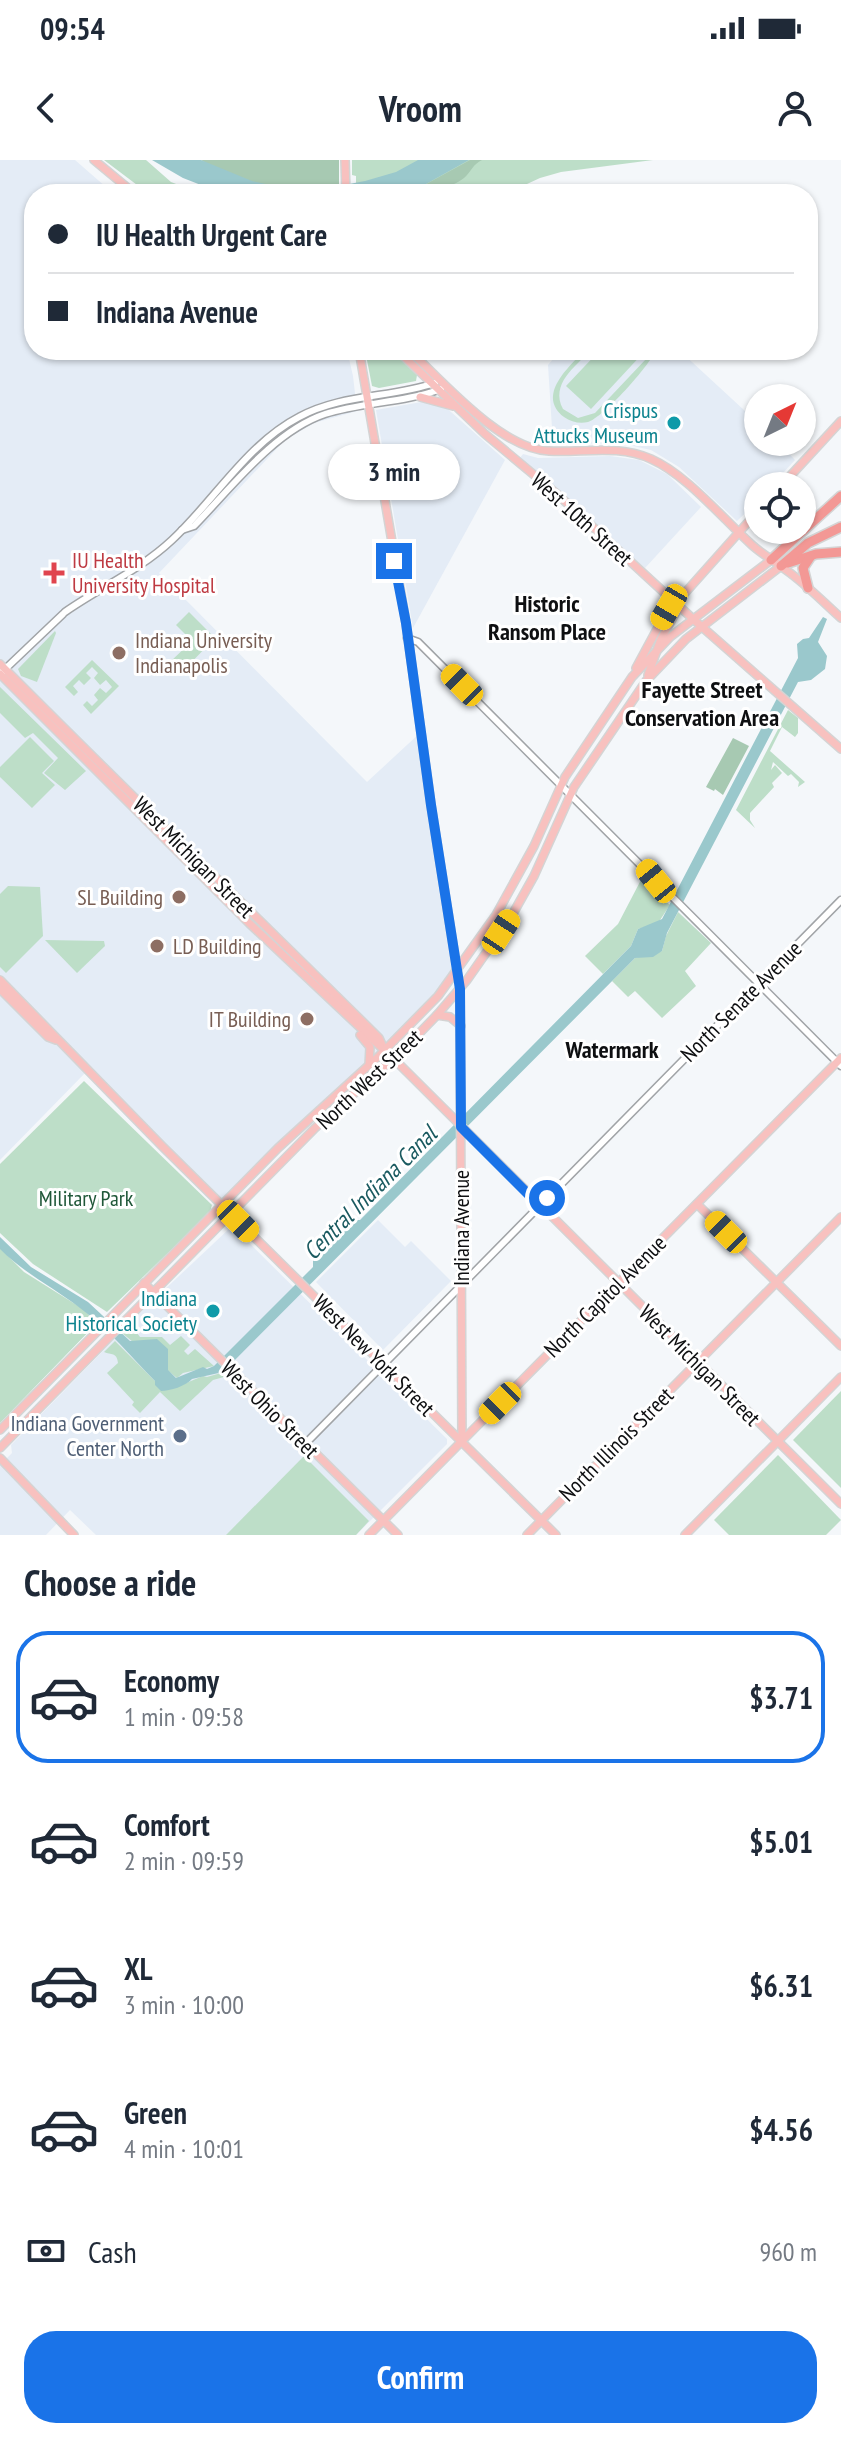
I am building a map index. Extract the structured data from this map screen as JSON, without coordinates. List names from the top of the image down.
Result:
{
  "streets": {
    "main road": [
      "West 10th Street",
      "West Michigan Street",
      "North West Street",
      "Indiana Avenue",
      "North Capitol Avenue",
      "West New York Street",
      "West Ohio Street",
      "North Illinois Street"
    ],
    "street": ["North Senate Avenue"]
  },
  "crossings": [
    ["West 10th Street", "North West Street"],
    ["West Michigan Street", "North Senate Avenue"],
    ["West Michigan Street", "North West Street"],
    ["West Michigan Street", "Indiana Avenue"],
    ["West Michigan Street", "North Capitol Avenue"],
    ["West Michigan Street", "North Illinois Street"],
    ["North Senate Avenue", "Indiana Avenue"],
    ["North Senate Avenue", "West New York Street"],
    ["North Senate Avenue", "West Ohio Street"],
    ["North West Street", "Indiana Avenue"],
    ["North West Street", "West New York Street"],
    ["North West Street", "West Ohio Street"],
    ["Indiana Avenue", "North Capitol Avenue"],
    ["Indiana Avenue", "West New York Street"],
    ["North Capitol Avenue", "West New York Street"],
    ["North Capitol Avenue", "West Ohio Street"],
    ["West New York Street", "North Illinois Street"]
  ],
  "districts": ["Historic Ransom Place", "Fayette Street Conservation Area", "Watermark"],
  "water": ["Central Indiana Canal"],
  "parks": ["Military Park"],
  "places": {
    "other": [
      "Crispus Attucks Museum",
      "Indiana University Indianapolis",
      "SL Building",
      "LD Building",
      "IT Building",
      "Indiana Historical Society",
      "Indiana Government Center North"
    ],
    "health": ["IU Health University Hospital"]
  },
  "north": "top right",
  "page": {
    "status": "09:54",
    "header": "Vroom",
    "banner": ["IU Health Urgent Care", "Indiana Avenue"],
    "bubble": "3 min",
    "heading": "Choose a ride",
    "list": [
      {
        "name": "Economy",
        "note": "1 min · 09:58",
        "value": "$3.71"
      },
      {
        "name": "Comfort",
        "note": "2 min · 09:59",
        "value": "$5.01"
      },
      {
        "name": "XL",
        "note": "3 min · 10:00",
        "value": "$6.31"
      },
      {
        "name": "Green",
        "note": "4 min · 10:01",
        "value": "$4.56"
      }
    ],
    "pay": ["Cash", "960 m"],
    "buttons": "Confirm"
  }
}
